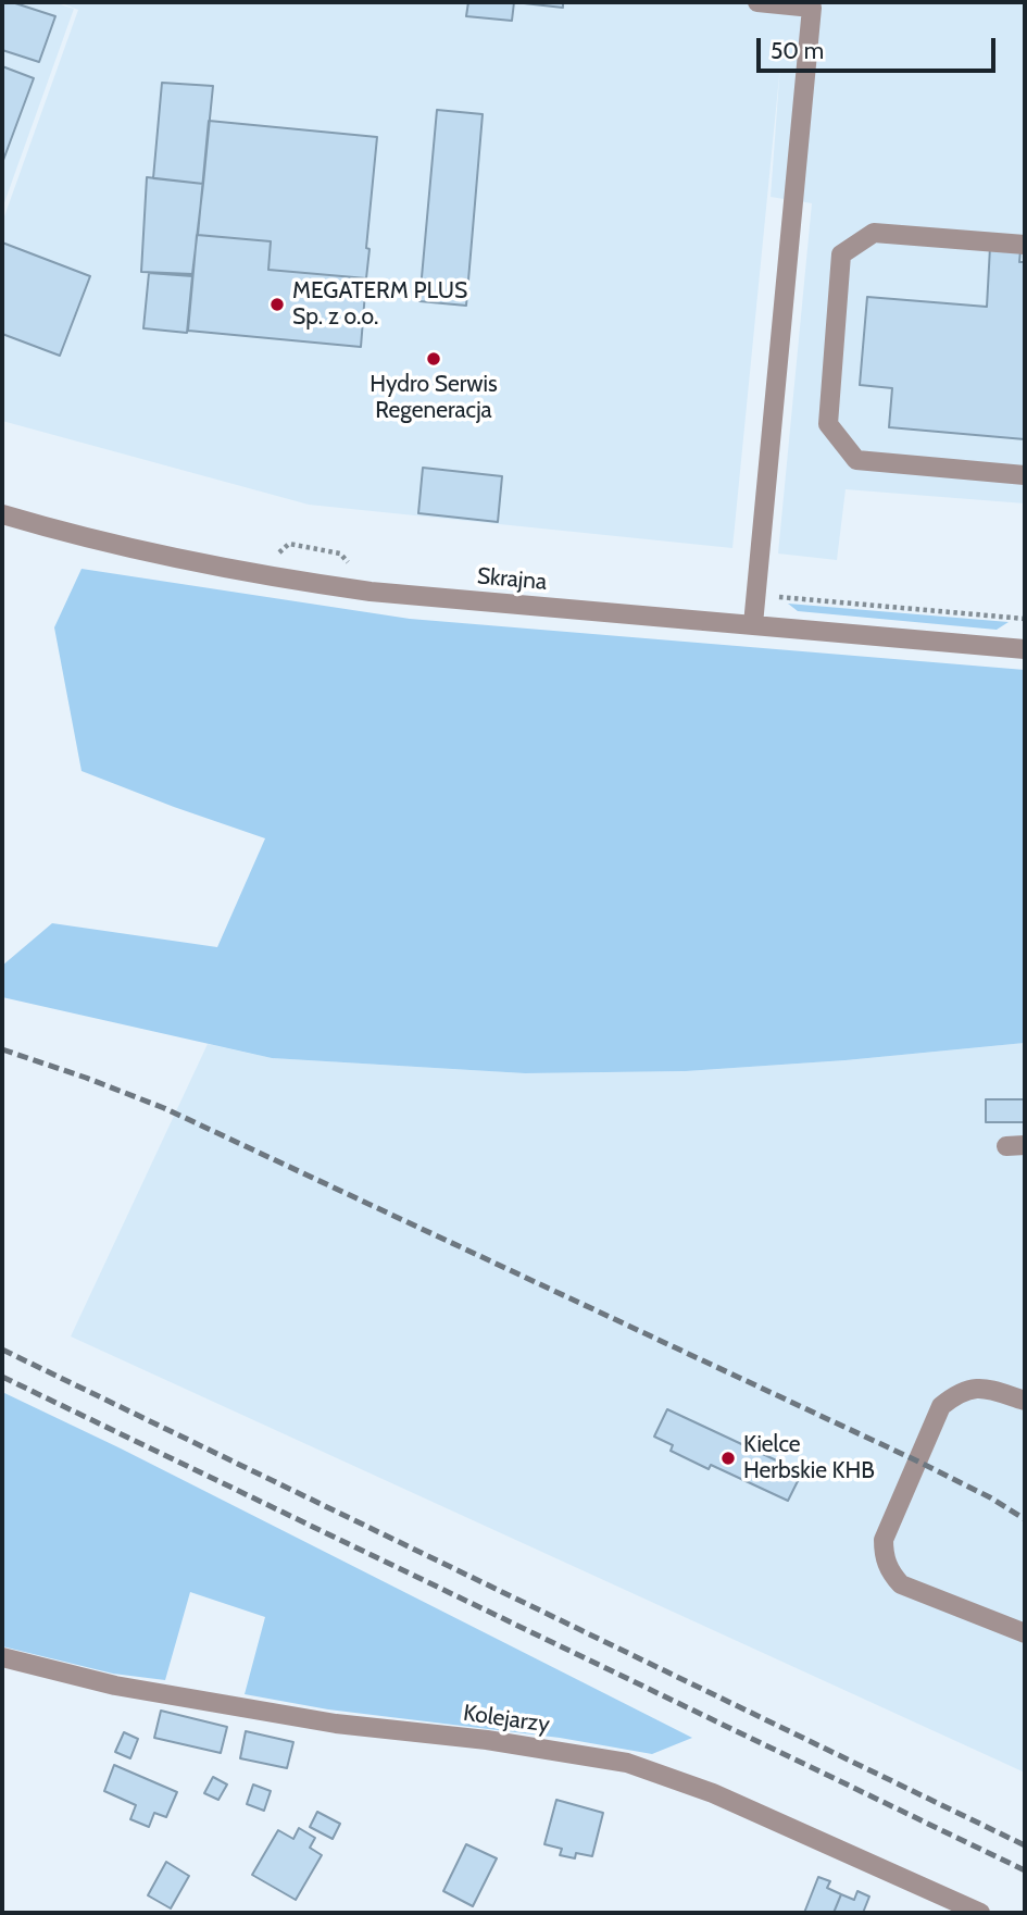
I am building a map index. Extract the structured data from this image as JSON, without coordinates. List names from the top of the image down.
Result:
{
  "streets": {
    "street": ["Skrajna", "Kolejarzy"]
  },
  "places": ["MEGATERM PLUS Sp. z o.o.", "Hydro Serwis Regeneracja", "Kielce Herbskie KHB"],
  "scale_bar": "50 m"
}
